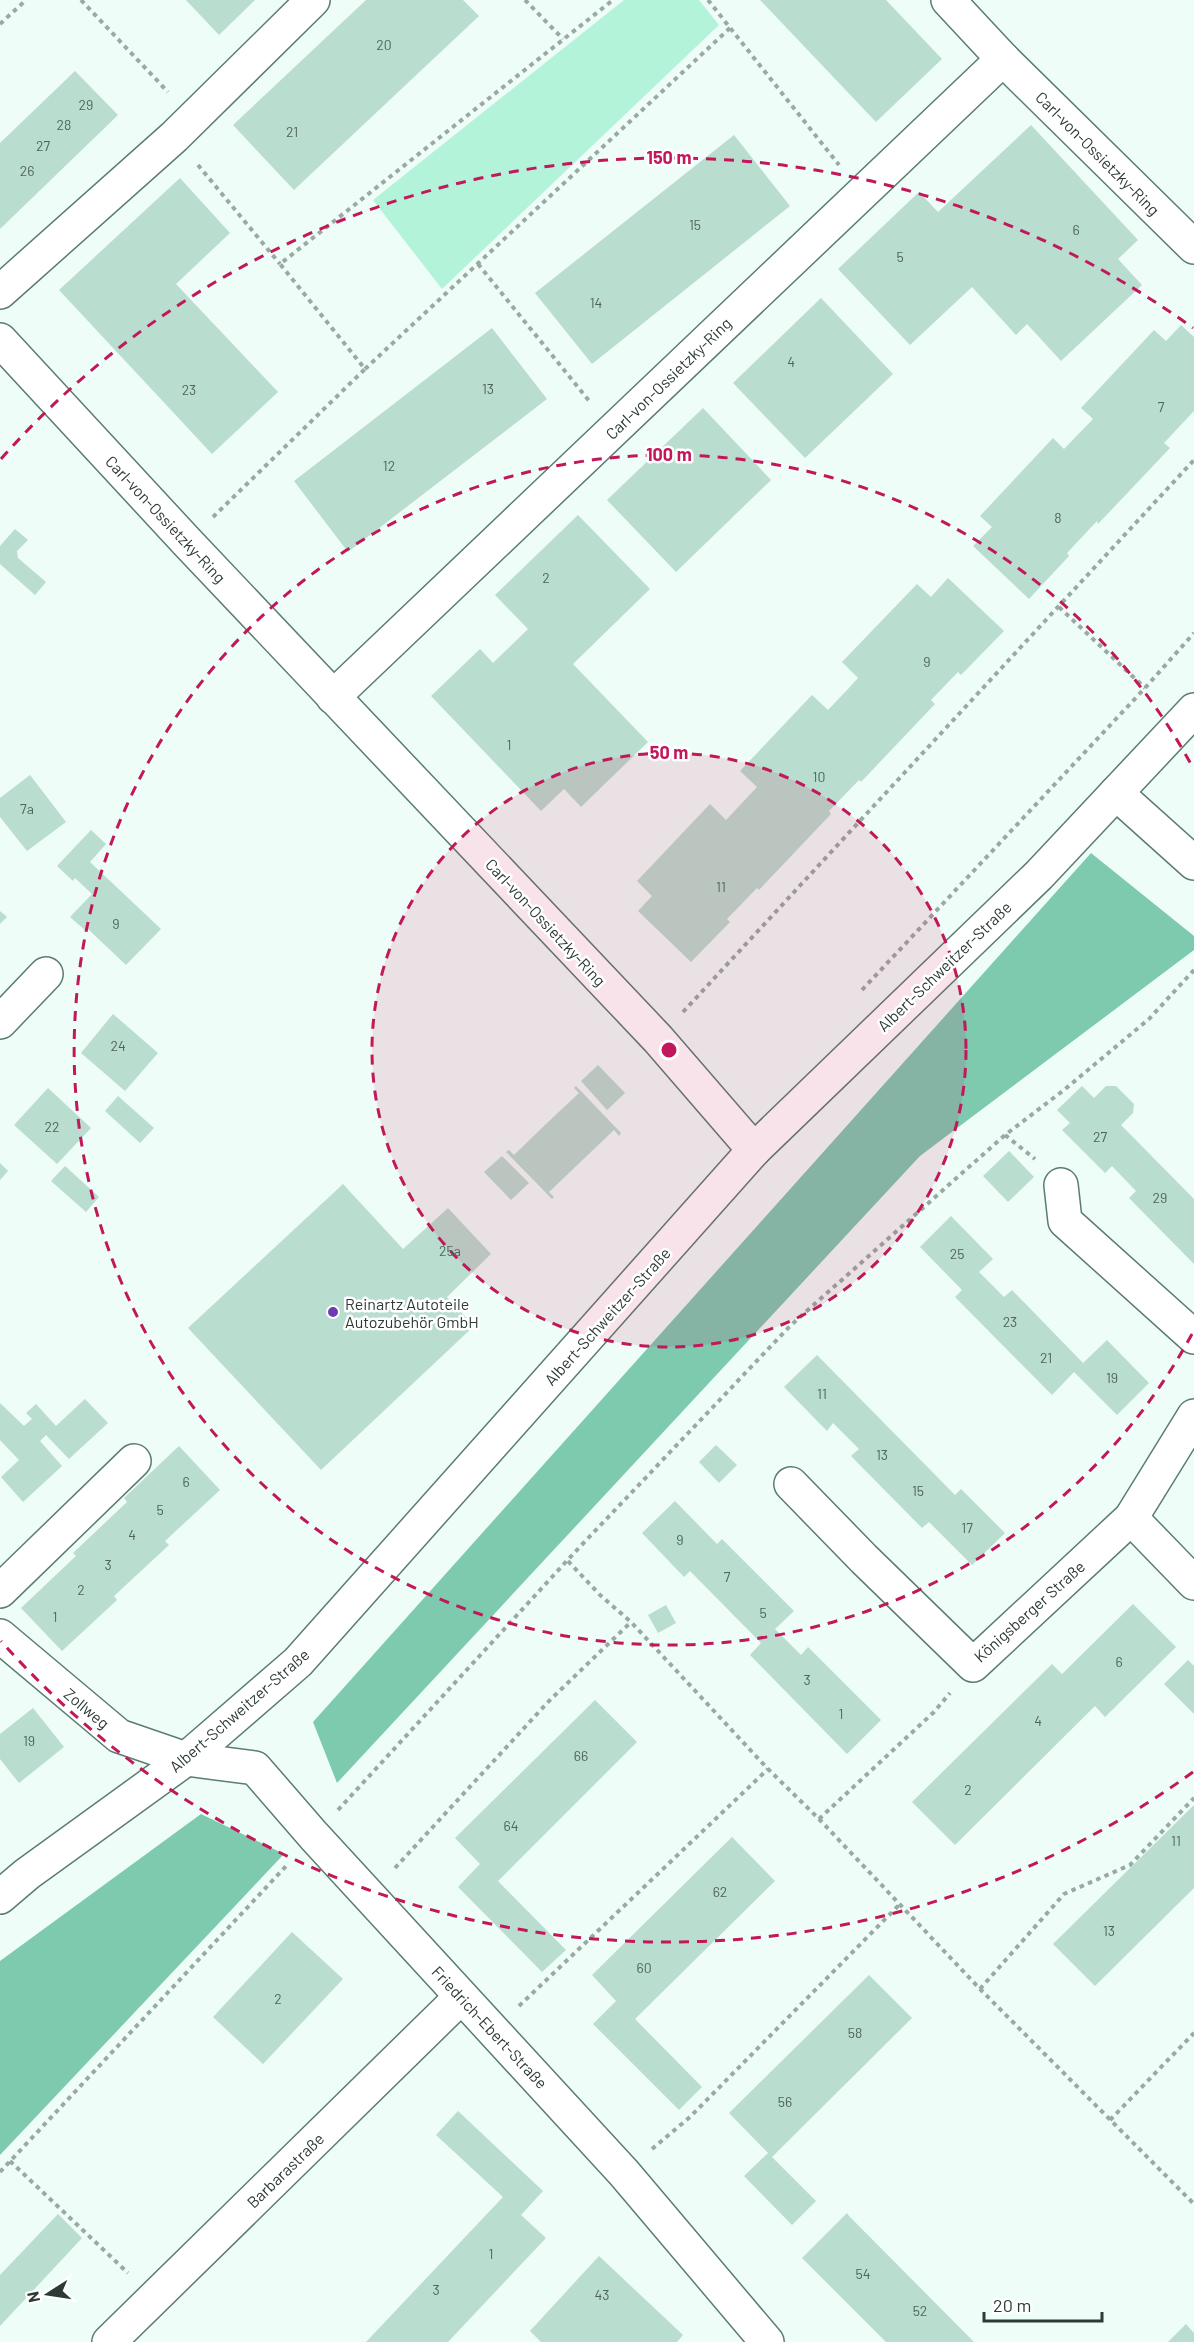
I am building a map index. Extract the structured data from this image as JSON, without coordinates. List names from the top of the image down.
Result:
{
  "streets": {
    "street": [
      "Carl-von-Ossietzky-Ring",
      "Albert-Schweitzer-Straße",
      "Königsberger Straße",
      "Zollweg",
      "Friedrich-Ebert-Straße",
      "Barbarastraße"
    ]
  },
  "crossings": [
    ["Carl-von-Ossietzky-Ring", "Albert-Schweitzer-Straße"],
    ["Albert-Schweitzer-Straße", "Zollweg"],
    ["Albert-Schweitzer-Straße", "Friedrich-Ebert-Straße"],
    ["Zollweg", "Friedrich-Ebert-Straße"],
    ["Friedrich-Ebert-Straße", "Barbarastraße"]
  ],
  "places": ["Reinartz Autoteile Autozubehör GmbH"],
  "house_numbers": [
    "20",
    "29",
    "28",
    "21",
    "27",
    "26",
    "15",
    "6",
    "5",
    "14",
    "4",
    "13",
    "23",
    "7",
    "12",
    "8",
    "2",
    "9",
    "1",
    "10",
    "7a",
    "11",
    "9",
    "24",
    "22",
    "27",
    "29",
    "25a",
    "25",
    "23",
    "21",
    "19",
    "11",
    "13",
    "6",
    "15",
    "5",
    "17",
    "4",
    "9",
    "3",
    "7",
    "2",
    "5",
    "1",
    "6",
    "3",
    "1",
    "4",
    "19",
    "66",
    "2",
    "64",
    "11",
    "62",
    "13",
    "60",
    "2",
    "58",
    "56",
    "1",
    "54",
    "3",
    "43",
    "52"
  ],
  "scale_bar": "20 m",
  "north": "left",
  "rings": ["150 m", "100 m", "50 m"]
}
